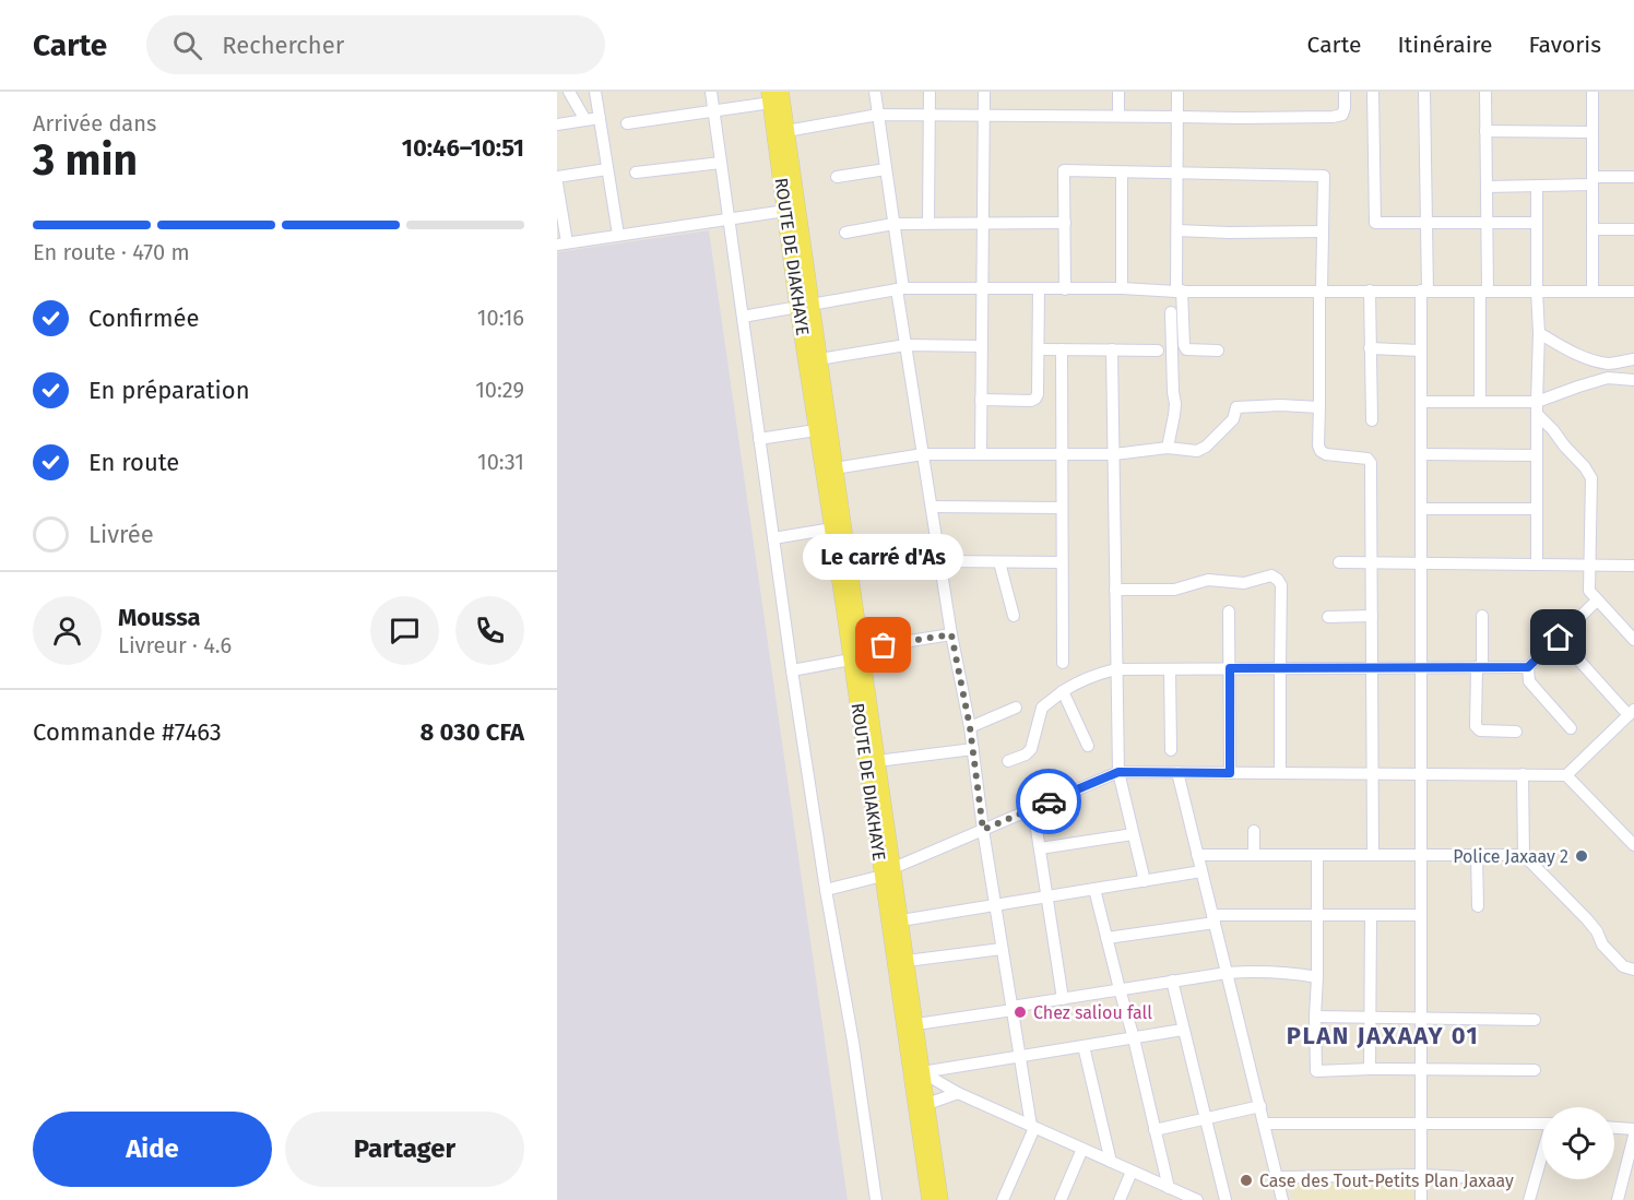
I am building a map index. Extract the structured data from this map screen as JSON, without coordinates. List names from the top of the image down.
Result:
{
  "streets": {
    "main road": ["ROUTE DE DIAKHAYE"]
  },
  "districts": ["PLAN JAXAAY 01"],
  "places": [
    "Le carré d'As",
    "Police Jaxaay 2",
    "Chez saliou fall",
    "Case des Tout-Petits Plan Jaxaay"
  ],
  "page": {
    "header": "Carte",
    "search": "Rechercher",
    "nav": ["Carte", "Itinéraire", "Favoris"],
    "heading": ["3 min", "Arrivée dans", "10:46–10:51"],
    "panel": [
      "Moussa",
      "Livreur · 4.6",
      "Commande #7463",
      "8 030 CFA"
    ],
    "bar": "En route · 470 m",
    "list": [
      ["Confirmée", "10:16"],
      ["En préparation", "10:29"],
      ["En route", "10:31"],
      "Livrée"
    ],
    "bubble": "Le carré d'As",
    "buttons": ["Aide", "Partager"]
  }
}
